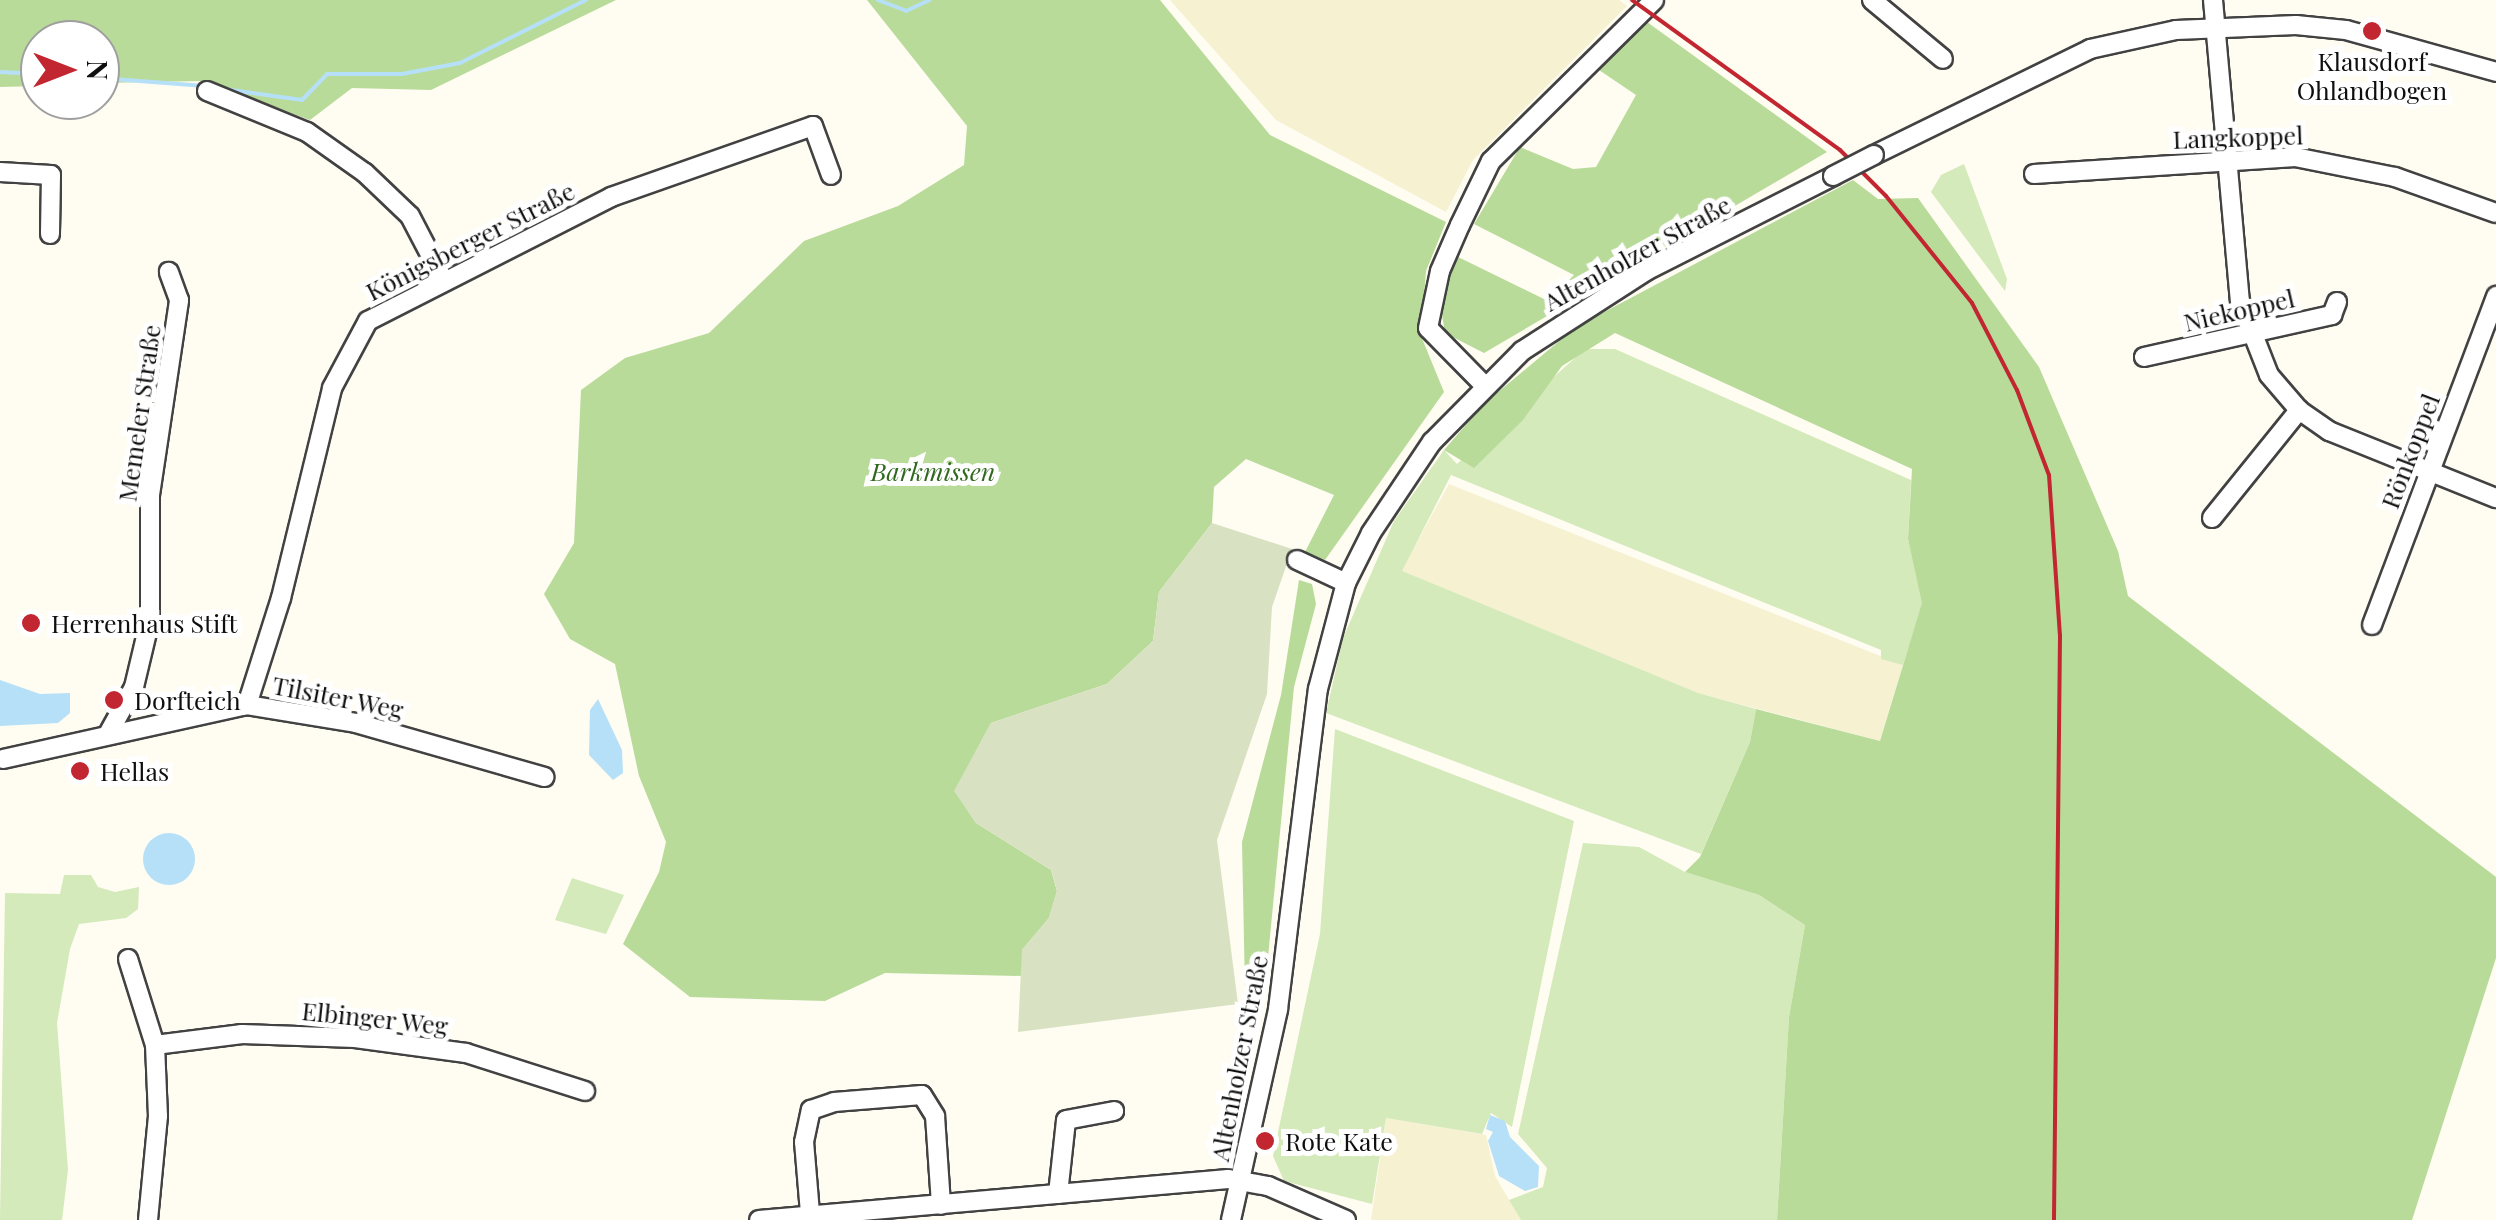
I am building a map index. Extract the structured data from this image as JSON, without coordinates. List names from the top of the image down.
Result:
{
  "streets": {
    "street": [
      "Langkoppel",
      "Königsberger Straße",
      "Altenholzer Straße",
      "Niekoppel",
      "Memeler Straße",
      "Rönkoppel",
      "Tilsiter Weg",
      "Elbinger Weg"
    ]
  },
  "crossings": [
    ["Königsberger Straße", "Tilsiter Weg"],
    ["Memeler Straße", "Tilsiter Weg"]
  ],
  "parks": ["Barkmissen"],
  "places": [
    "Klausdorf Ohlandbogen",
    "Herrenhaus Stift",
    "Dorfteich",
    "Hellas",
    "Rote Kate"
  ],
  "north": "right"
}
